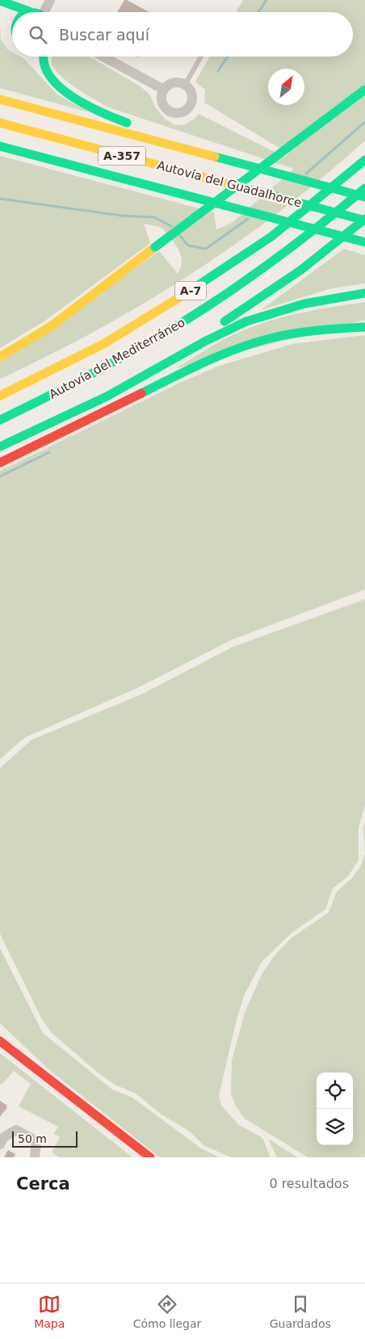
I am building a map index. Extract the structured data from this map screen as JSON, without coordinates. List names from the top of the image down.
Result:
{
  "streets": {
    "main road": [
      "A-357",
      "Autovía del Guadalhorce",
      "A-7",
      "Autovía del Mediterráneo"
    ]
  },
  "scale_bar": "50 m",
  "north": "top right",
  "page": {
    "search": "Buscar aquí",
    "scale": "50 m",
    "heading": ["Cerca", "0 resultados"],
    "nav": ["Mapa", "Cómo llegar", "Guardados"]
  }
}
